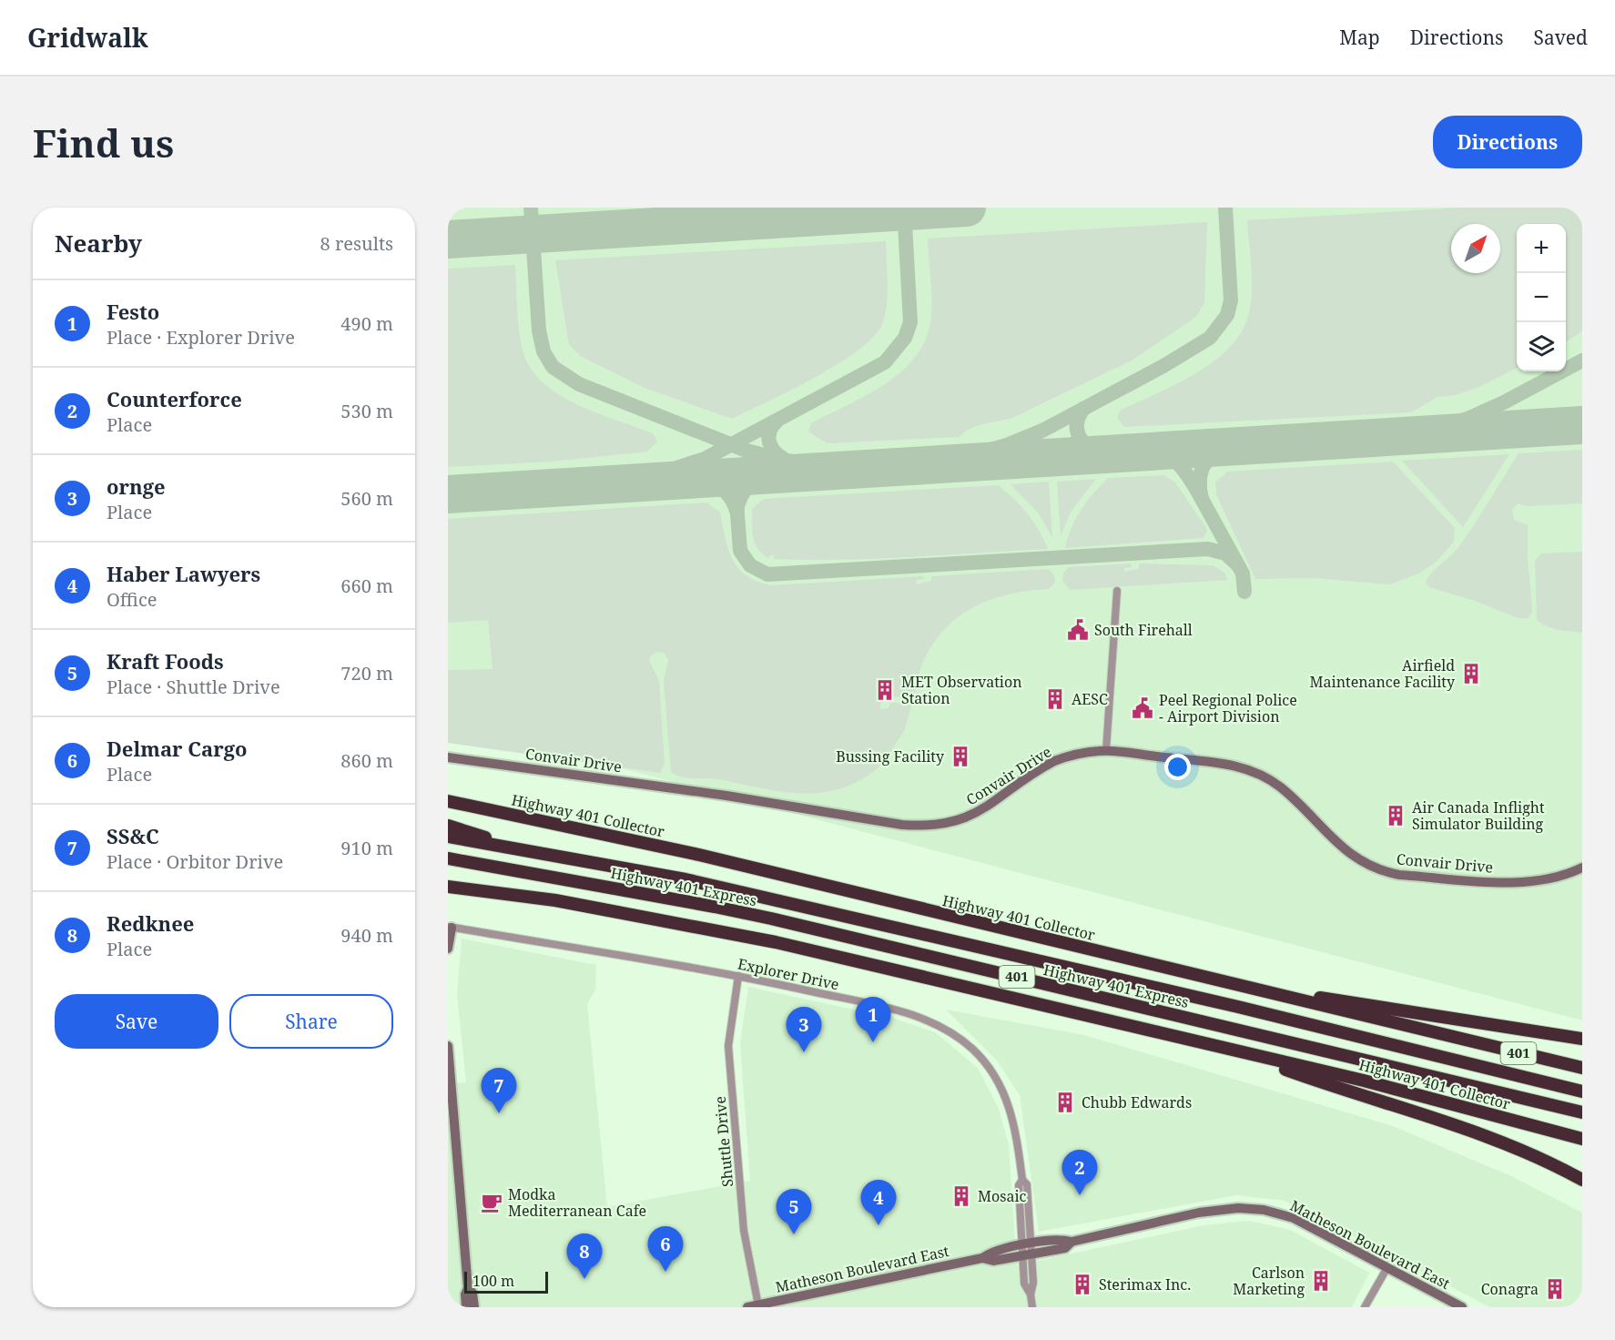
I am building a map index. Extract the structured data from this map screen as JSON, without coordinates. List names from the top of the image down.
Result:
{
  "streets": {
    "highway": ["Highway 401 Collector", "Highway 401 Express", "401"],
    "street": [
      "Convair Drive",
      "Explorer Drive",
      "Shuttle Drive",
      "Matheson Boulevard East"
    ]
  },
  "crossings": [
    ["Highway 401 Express", "401"],
    ["Explorer Drive", "Shuttle Drive"],
    ["Explorer Drive", "Matheson Boulevard East"],
    ["Shuttle Drive", "Matheson Boulevard East"]
  ],
  "places": {
    "public building": ["South Firehall", "Peel Regional Police - Airport Division"],
    "building": [
      "Airfield Maintenance Facility",
      "MET Observation Station",
      "AESC",
      "Bussing Facility",
      "Air Canada Inflight Simulator Building",
      "Chubb Edwards",
      "Mosaic",
      "Carlson Marketing",
      "Sterimax Inc.",
      "Conagra"
    ],
    "cafe": ["Modka Mediterranean Cafe"]
  },
  "scale_bar": "100 m",
  "north": "top right",
  "page": {
    "header": "Gridwalk",
    "nav": ["Map", "Directions", "Saved"],
    "buttons": [
      "Directions",
      ["Save", "Share"]
    ],
    "title": "Find us",
    "heading": ["Nearby", "8 results"],
    "map_buttons": ["+", "−"],
    "list": [
      {
        "mark": "1",
        "name": "Festo",
        "note": "Place · Explorer Drive",
        "value": "490 m"
      },
      {
        "mark": "2",
        "name": "Counterforce",
        "note": "Place",
        "value": "530 m"
      },
      {
        "mark": "3",
        "name": "ornge",
        "note": "Place",
        "value": "560 m"
      },
      {
        "mark": "4",
        "name": "Haber Lawyers",
        "note": "Office",
        "value": "660 m"
      },
      {
        "mark": "5",
        "name": "Kraft Foods",
        "note": "Place · Shuttle Drive",
        "value": "720 m"
      },
      {
        "mark": "6",
        "name": "Delmar Cargo",
        "note": "Place",
        "value": "860 m"
      },
      {
        "mark": "7",
        "name": "SS&C",
        "note": "Place · Orbitor Drive",
        "value": "910 m"
      },
      {
        "mark": "8",
        "name": "Redknee",
        "note": "Place",
        "value": "940 m"
      }
    ],
    "pins": [
      "1",
      "3",
      "7",
      "2",
      "4",
      "5",
      "6",
      "8"
    ],
    "scale": "100 m"
  }
}
